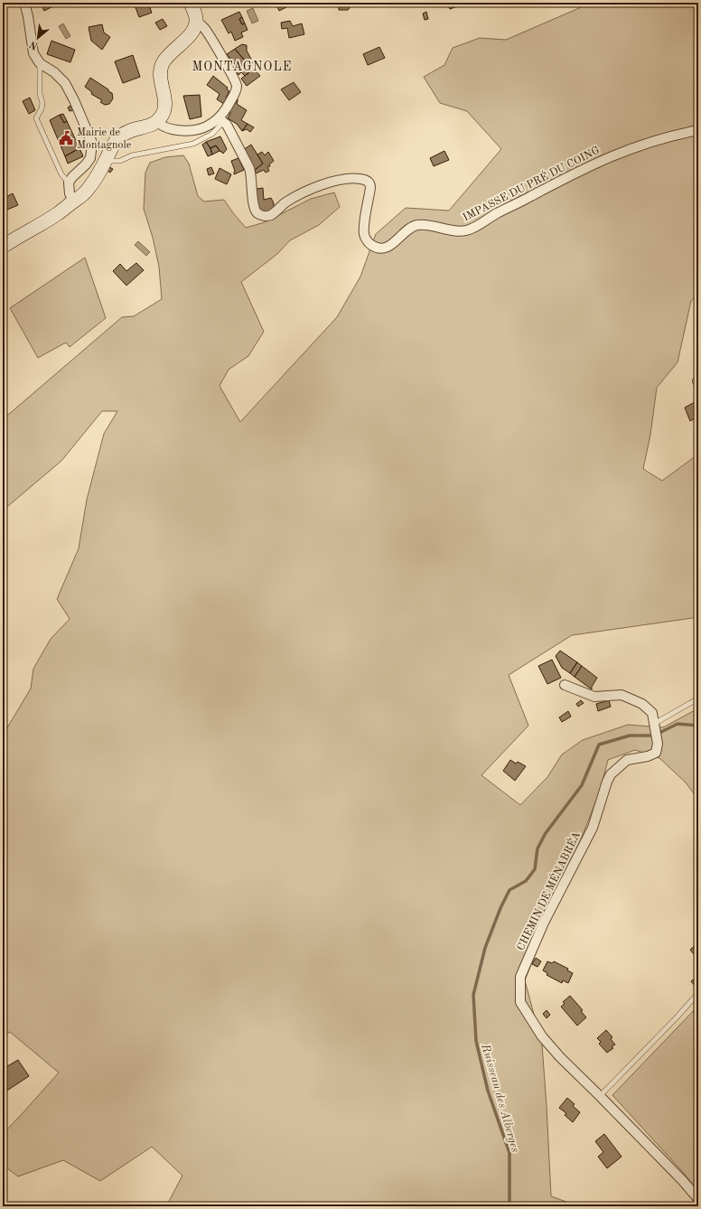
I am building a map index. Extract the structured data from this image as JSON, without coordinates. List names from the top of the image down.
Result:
{
  "streets": {
    "street": ["IMPASSE DU PRÉ DU COING", "CHEMIN DE MÉNABRÉA"]
  },
  "districts": ["MONTAGNOLE"],
  "water": ["Ruisseau des Alberges"],
  "places": {
    "public building": ["Mairie de Montagnole"]
  },
  "north": "bottom left"
}
